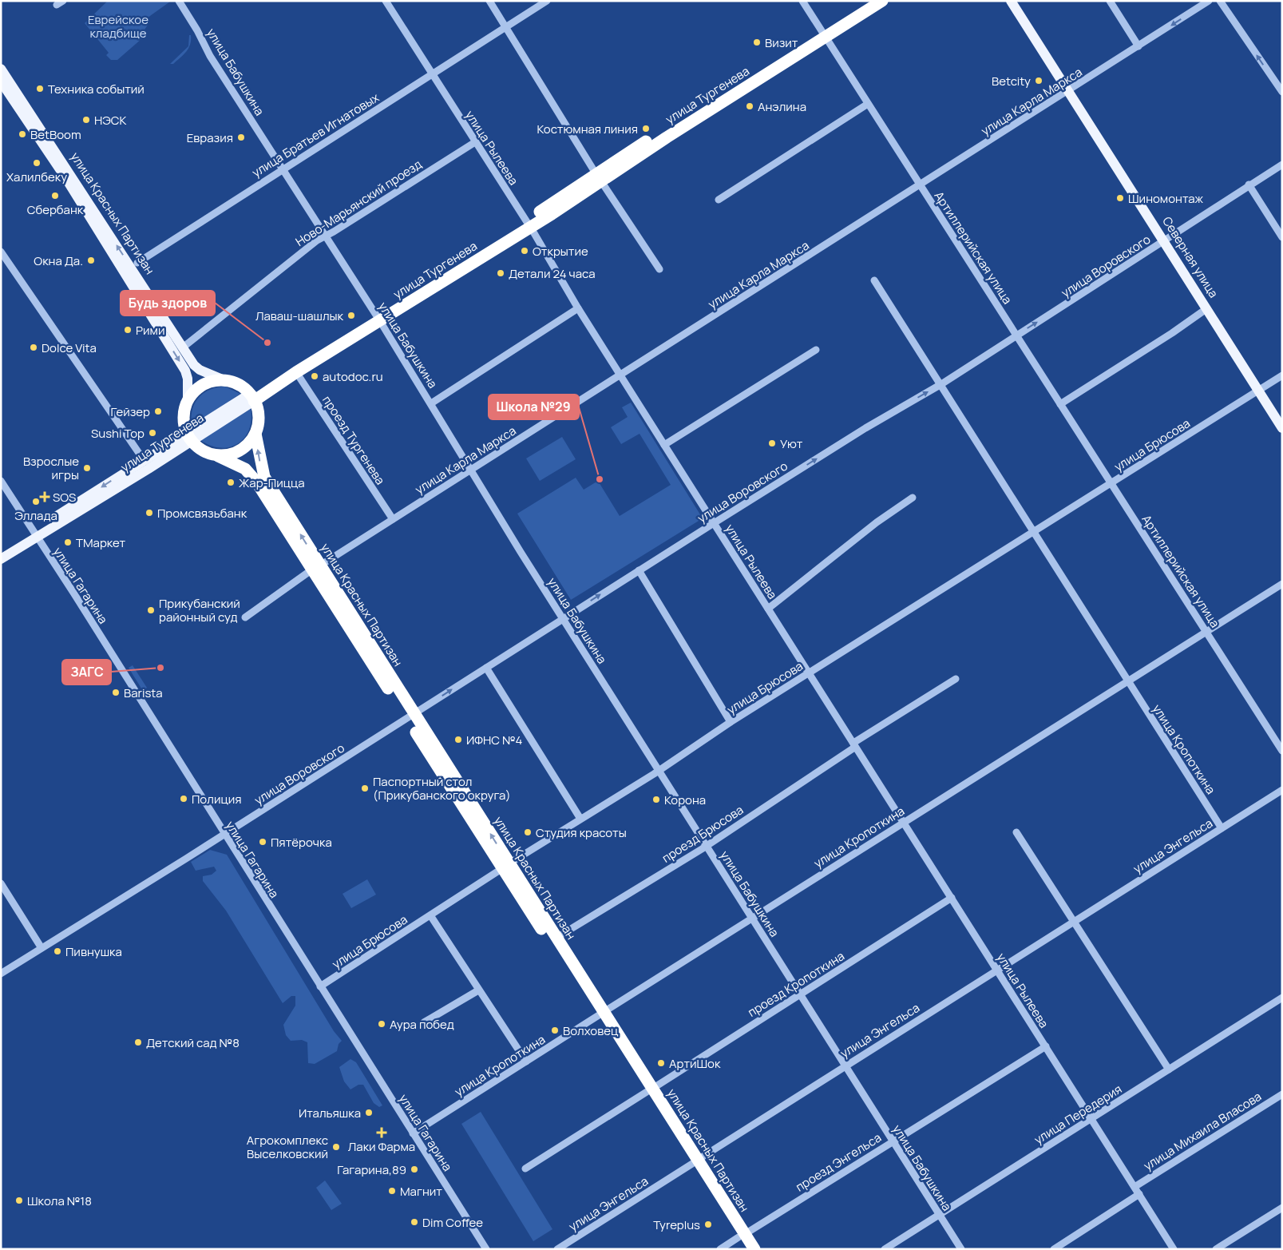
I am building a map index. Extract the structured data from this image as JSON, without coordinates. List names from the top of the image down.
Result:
{
  "streets": {
    "highway": ["улица Тургенева", "улица Красных Партизан"],
    "main road": ["Северная улица"],
    "street": [
      "улица Бабушкина",
      "улица Карла Маркса",
      "улица Братьев Игнатовых",
      "улица Рылеева",
      "Ново-Марьянский проезд",
      "Артиллерийская улица",
      "улица Воровского",
      "проезд Тургенева",
      "улица Брюсова",
      "улица Гагарина",
      "улица Кропоткина",
      "проезд Брюсова",
      "улица Энгельса",
      "проезд Кропоткина",
      "улица Передерия",
      "улица Михаила Власова",
      "проезд Энгельса"
    ]
  },
  "crossings": [
    ["улица Бабушкина", "улица Тургенева"],
    ["улица Бабушкина", "улица Карла Маркса"],
    ["улица Бабушкина", "улица Братьев Игнатовых"],
    ["улица Бабушкина", "Ново-Марьянский проезд"],
    ["улица Бабушкина", "улица Воровского"],
    ["улица Бабушкина", "улица Брюсова"],
    ["улица Бабушкина", "улица Кропоткина"],
    ["улица Бабушкина", "проезд Брюсова"],
    ["улица Бабушкина", "улица Энгельса"],
    ["улица Бабушкина", "проезд Кропоткина"],
    ["улица Бабушкина", "улица Передерия"],
    ["улица Бабушкина", "проезд Энгельса"],
    ["улица Тургенева", "улица Рылеева"],
    ["улица Тургенева", "улица Красных Партизан"],
    ["улица Тургенева", "Артиллерийская улица"],
    ["улица Тургенева", "проезд Тургенева"],
    ["улица Тургенева", "улица Гагарина"],
    ["улица Карла Маркса", "улица Рылеева"],
    ["улица Карла Маркса", "улица Красных Партизан"],
    ["улица Карла Маркса", "Артиллерийская улица"],
    ["улица Карла Маркса", "Северная улица"],
    ["улица Карла Маркса", "проезд Тургенева"],
    ["улица Братьев Игнатовых", "улица Рылеева"],
    ["улица Рылеева", "Ново-Марьянский проезд"],
    ["улица Рылеева", "улица Воровского"],
    ["улица Рылеева", "улица Брюсова"],
    ["улица Рылеева", "улица Кропоткина"],
    ["улица Рылеева", "проезд Брюсова"],
    ["улица Рылеева", "улица Энгельса"],
    ["улица Рылеева", "проезд Кропоткина"],
    ["улица Рылеева", "улица Передерия"],
    ["улица Рылеева", "улица Михаила Власова"],
    ["улица Рылеева", "проезд Энгельса"],
    ["Ново-Марьянский проезд", "улица Красных Партизан"],
    ["улица Красных Партизан", "улица Воровского"],
    ["улица Красных Партизан", "улица Брюсова"],
    ["улица Красных Партизан", "улица Кропоткина"],
    ["улица Красных Партизан", "проезд Брюсова"],
    ["улица Красных Партизан", "улица Энгельса"],
    ["улица Красных Партизан", "проезд Кропоткина"],
    ["улица Красных Партизан", "проезд Энгельса"],
    ["Артиллерийская улица", "улица Воровского"],
    ["Артиллерийская улица", "улица Брюсова"],
    ["Артиллерийская улица", "улица Кропоткина"],
    ["Северная улица", "улица Воровского"],
    ["Северная улица", "улица Брюсова"],
    ["улица Воровского", "улица Гагарина"],
    ["улица Брюсова", "улица Гагарина"],
    ["улица Гагарина", "улица Кропоткина"],
    ["улица Кропоткина", "улица Энгельса"]
  ],
  "one_way": ["улица Воровского"],
  "parks": ["Еврейское кладбище"],
  "places": {
    "other": [
      "Визит",
      "Betcity",
      "Техника событий",
      "Анэлина",
      "НЭСК",
      "Костюмная линия",
      "BetBoom",
      "Евразия",
      "Халилбеку",
      "Сбербанк",
      "Шиномонтаж",
      "Открытие",
      "Окна Да.",
      "Детали 24 часа",
      "Лаваш-шашлык",
      "Рими",
      "Будь здоров",
      "Dolce Vita",
      "autodoc.ru",
      "Гейзер",
      "Sushi Top",
      "Уют",
      "Взрослые игры",
      "Школа №29",
      "Жар-Пицца",
      "Эллада",
      "Промсвязьбанк",
      "ТМаркет",
      "Прикубанский районный суд",
      "ЗАГС",
      "Barista",
      "ИФНС №4",
      "Паспортный стол (Прикубанского округа)",
      "Полиция",
      "Корона",
      "Студия красоты",
      "Пятёрочка",
      "Пивнушка",
      "Аура побед",
      "Волховец",
      "Детский сад №8",
      "АртиШок",
      "Итальяшка",
      "Агрокомплекс Выселковский",
      "Гагарина,89",
      "Магнит",
      "Школа №18",
      "Dim Coffee",
      "Tyreplus"
    ],
    "health": ["SOS", "Лаки Фарма"]
  }
}
